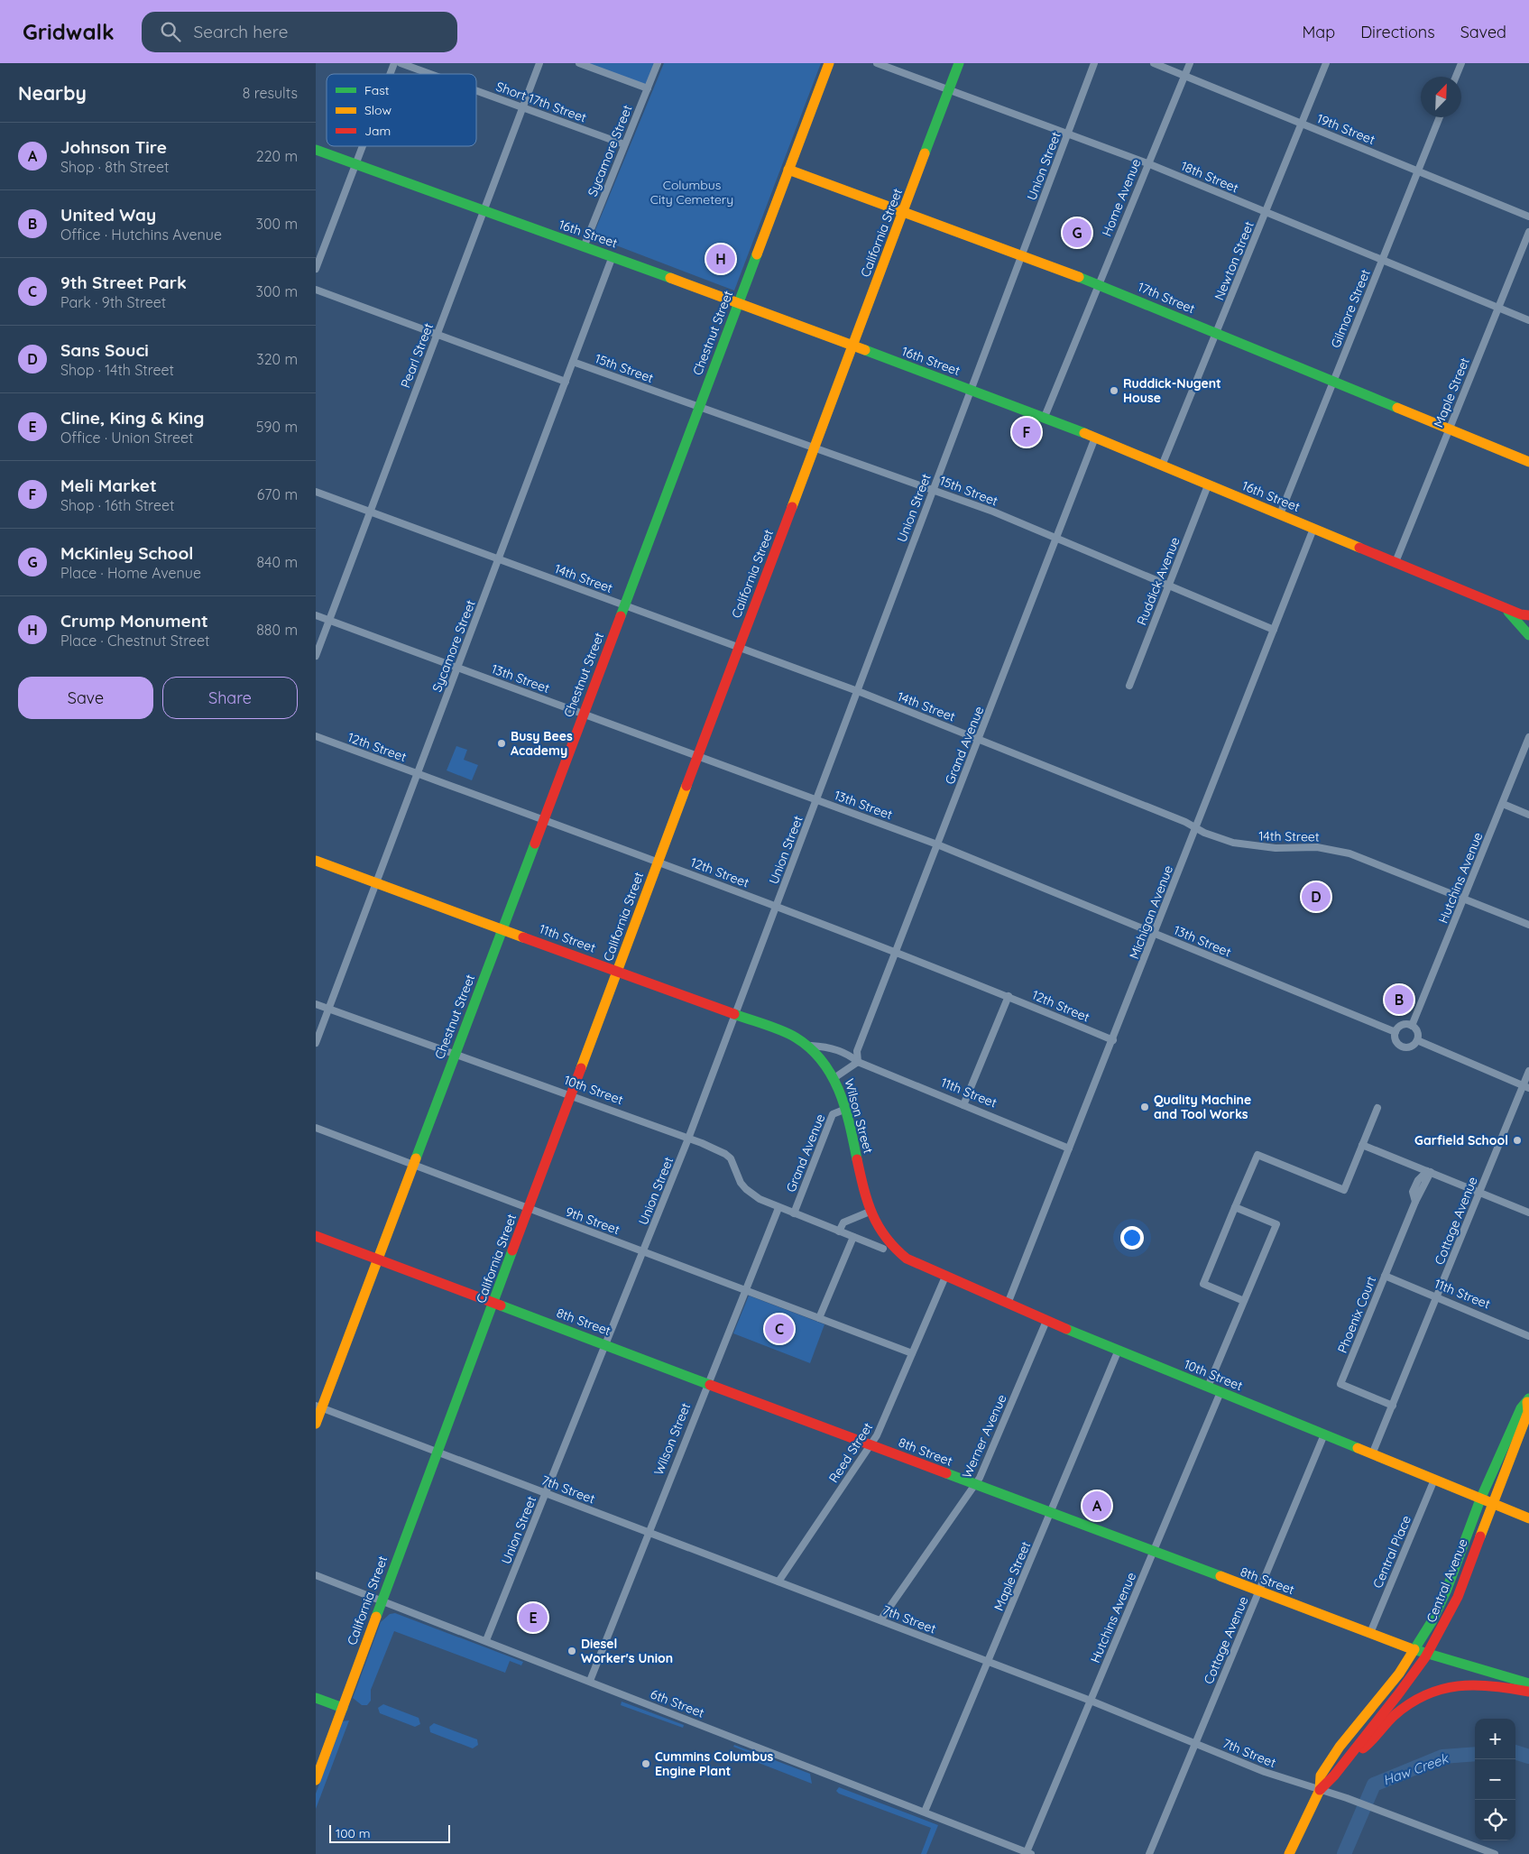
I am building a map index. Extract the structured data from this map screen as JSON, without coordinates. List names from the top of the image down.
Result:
{
  "streets": {
    "street": [
      "Short 17th Street",
      "19th Street",
      "Sycamore Street",
      "Union Street",
      "18th Street",
      "Home Avenue",
      "California Street",
      "16th Street",
      "Newton Street",
      "17th Street",
      "Gilmore Street",
      "Chestnut Street",
      "Pearl Street",
      "15th Street",
      "Maple Street",
      "14th Street",
      "Ruddick Avenue",
      "13th Street",
      "Grand Avenue",
      "12th Street",
      "Hutchins Avenue",
      "Michigan Avenue",
      "11th Street",
      "10th Street",
      "Wilson Street",
      "9th Street",
      "Cottage Avenue",
      "Phoenix Court",
      "8th Street",
      "Werner Avenue",
      "Reed Street",
      "7th Street",
      "Central Place",
      "Central Avenue",
      "6th Street"
    ]
  },
  "crossings": [
    ["Short 17th Street", "Sycamore Street"],
    ["Short 17th Street", "Pearl Street"],
    ["19th Street", "Home Avenue"],
    ["19th Street", "Newton Street"],
    ["19th Street", "Gilmore Street"],
    ["Sycamore Street", "16th Street"],
    ["Sycamore Street", "15th Street"],
    ["Sycamore Street", "14th Street"],
    ["Sycamore Street", "13th Street"],
    ["Sycamore Street", "12th Street"],
    ["Sycamore Street", "11th Street"],
    ["Sycamore Street", "10th Street"],
    ["Union Street", "18th Street"],
    ["Union Street", "16th Street"],
    ["Union Street", "17th Street"],
    ["Union Street", "15th Street"],
    ["Union Street", "14th Street"],
    ["Union Street", "13th Street"],
    ["Union Street", "12th Street"],
    ["Union Street", "11th Street"],
    ["Union Street", "10th Street"],
    ["Union Street", "9th Street"],
    ["Union Street", "8th Street"],
    ["Union Street", "7th Street"],
    ["Union Street", "6th Street"],
    ["18th Street", "Home Avenue"],
    ["18th Street", "California Street"],
    ["18th Street", "Newton Street"],
    ["18th Street", "Gilmore Street"],
    ["18th Street", "Maple Street"],
    ["Home Avenue", "16th Street"],
    ["Home Avenue", "17th Street"],
    ["California Street", "16th Street"],
    ["California Street", "17th Street"],
    ["California Street", "15th Street"],
    ["California Street", "14th Street"],
    ["California Street", "13th Street"],
    ["California Street", "12th Street"],
    ["California Street", "11th Street"],
    ["California Street", "10th Street"],
    ["California Street", "9th Street"],
    ["California Street", "8th Street"],
    ["California Street", "7th Street"],
    ["California Street", "6th Street"],
    ["16th Street", "Newton Street"],
    ["16th Street", "Gilmore Street"],
    ["16th Street", "Chestnut Street"],
    ["16th Street", "Pearl Street"],
    ["16th Street", "Maple Street"],
    ["16th Street", "Ruddick Avenue"],
    ["16th Street", "Grand Avenue"],
    ["16th Street", "Michigan Avenue"],
    ["Newton Street", "17th Street"],
    ["17th Street", "Gilmore Street"],
    ["17th Street", "Chestnut Street"],
    ["17th Street", "Maple Street"],
    ["Chestnut Street", "15th Street"],
    ["Chestnut Street", "14th Street"],
    ["Chestnut Street", "13th Street"],
    ["Chestnut Street", "12th Street"],
    ["Chestnut Street", "11th Street"],
    ["Chestnut Street", "10th Street"],
    ["Chestnut Street", "9th Street"],
    ["Chestnut Street", "8th Street"],
    ["Chestnut Street", "7th Street"],
    ["Pearl Street", "14th Street"],
    ["Pearl Street", "13th Street"],
    ["15th Street", "Ruddick Avenue"],
    ["15th Street", "Grand Avenue"],
    ["15th Street", "Michigan Avenue"],
    ["Maple Street", "10th Street"],
    ["Maple Street", "8th Street"],
    ["Maple Street", "7th Street"],
    ["Maple Street", "6th Street"],
    ["14th Street", "Grand Avenue"],
    ["14th Street", "Hutchins Avenue"],
    ["14th Street", "Michigan Avenue"],
    ["13th Street", "Grand Avenue"],
    ["13th Street", "Hutchins Avenue"],
    ["13th Street", "Michigan Avenue"],
    ["Grand Avenue", "12th Street"],
    ["Grand Avenue", "11th Street"],
    ["Grand Avenue", "10th Street"],
    ["Grand Avenue", "Wilson Street"],
    ["12th Street", "Michigan Avenue"],
    ["Hutchins Avenue", "10th Street"],
    ["Hutchins Avenue", "8th Street"],
    ["Hutchins Avenue", "7th Street"],
    ["Hutchins Avenue", "6th Street"],
    ["Michigan Avenue", "11th Street"],
    ["Michigan Avenue", "10th Street"],
    ["11th Street", "Wilson Street"],
    ["11th Street", "Cottage Avenue"],
    ["11th Street", "Phoenix Court"],
    ["10th Street", "Wilson Street"],
    ["10th Street", "Cottage Avenue"],
    ["10th Street", "Werner Avenue"],
    ["10th Street", "Reed Street"],
    ["10th Street", "Central Place"],
    ["10th Street", "Central Avenue"],
    ["Wilson Street", "9th Street"],
    ["Wilson Street", "8th Street"],
    ["Wilson Street", "7th Street"],
    ["Wilson Street", "6th Street"],
    ["9th Street", "Reed Street"],
    ["Cottage Avenue", "Phoenix Court"],
    ["Cottage Avenue", "8th Street"],
    ["Cottage Avenue", "7th Street"],
    ["8th Street", "Werner Avenue"],
    ["8th Street", "Reed Street"],
    ["8th Street", "Central Place"],
    ["8th Street", "Central Avenue"],
    ["Werner Avenue", "7th Street"],
    ["Reed Street", "7th Street"],
    ["7th Street", "Central Avenue"]
  ],
  "water": ["Haw Creek"],
  "parks": ["Columbus City Cemetery"],
  "places": [
    "Ruddick-Nugent House",
    "Busy Bees Academy",
    "Quality Machine and Tool Works",
    "Garfield School",
    "Diesel Worker's Union",
    "Cummins Columbus Engine Plant"
  ],
  "legend": ["Fast", "Slow", "Jam"],
  "scale_bar": "100 m",
  "north": "top right",
  "page": {
    "header": "Gridwalk",
    "search": "Search here",
    "nav": ["Map", "Directions", "Saved"],
    "heading": ["Nearby", "8 results"],
    "list": [
      {
        "mark": "A",
        "name": "Johnson Tire",
        "note": "Shop · 8th Street",
        "value": "220 m"
      },
      {
        "mark": "B",
        "name": "United Way",
        "note": "Office · Hutchins Avenue",
        "value": "300 m"
      },
      {
        "mark": "C",
        "name": "9th Street Park",
        "note": "Park · 9th Street",
        "value": "300 m"
      },
      {
        "mark": "D",
        "name": "Sans Souci",
        "note": "Shop · 14th Street",
        "value": "320 m"
      },
      {
        "mark": "E",
        "name": "Cline, King & King",
        "note": "Office · Union Street",
        "value": "590 m"
      },
      {
        "mark": "F",
        "name": "Meli Market",
        "note": "Shop · 16th Street",
        "value": "670 m"
      },
      {
        "mark": "G",
        "name": "McKinley School",
        "note": "Place · Home Avenue",
        "value": "840 m"
      },
      {
        "mark": "H",
        "name": "Crump Monument",
        "note": "Place · Chestnut Street",
        "value": "880 m"
      }
    ],
    "pins": [
      "G",
      "H",
      "F",
      "D",
      "B",
      "C",
      "A",
      "E"
    ],
    "buttons": ["Save", "Share"],
    "map_buttons": ["+", "−"],
    "scale": "100 m"
  }
}
